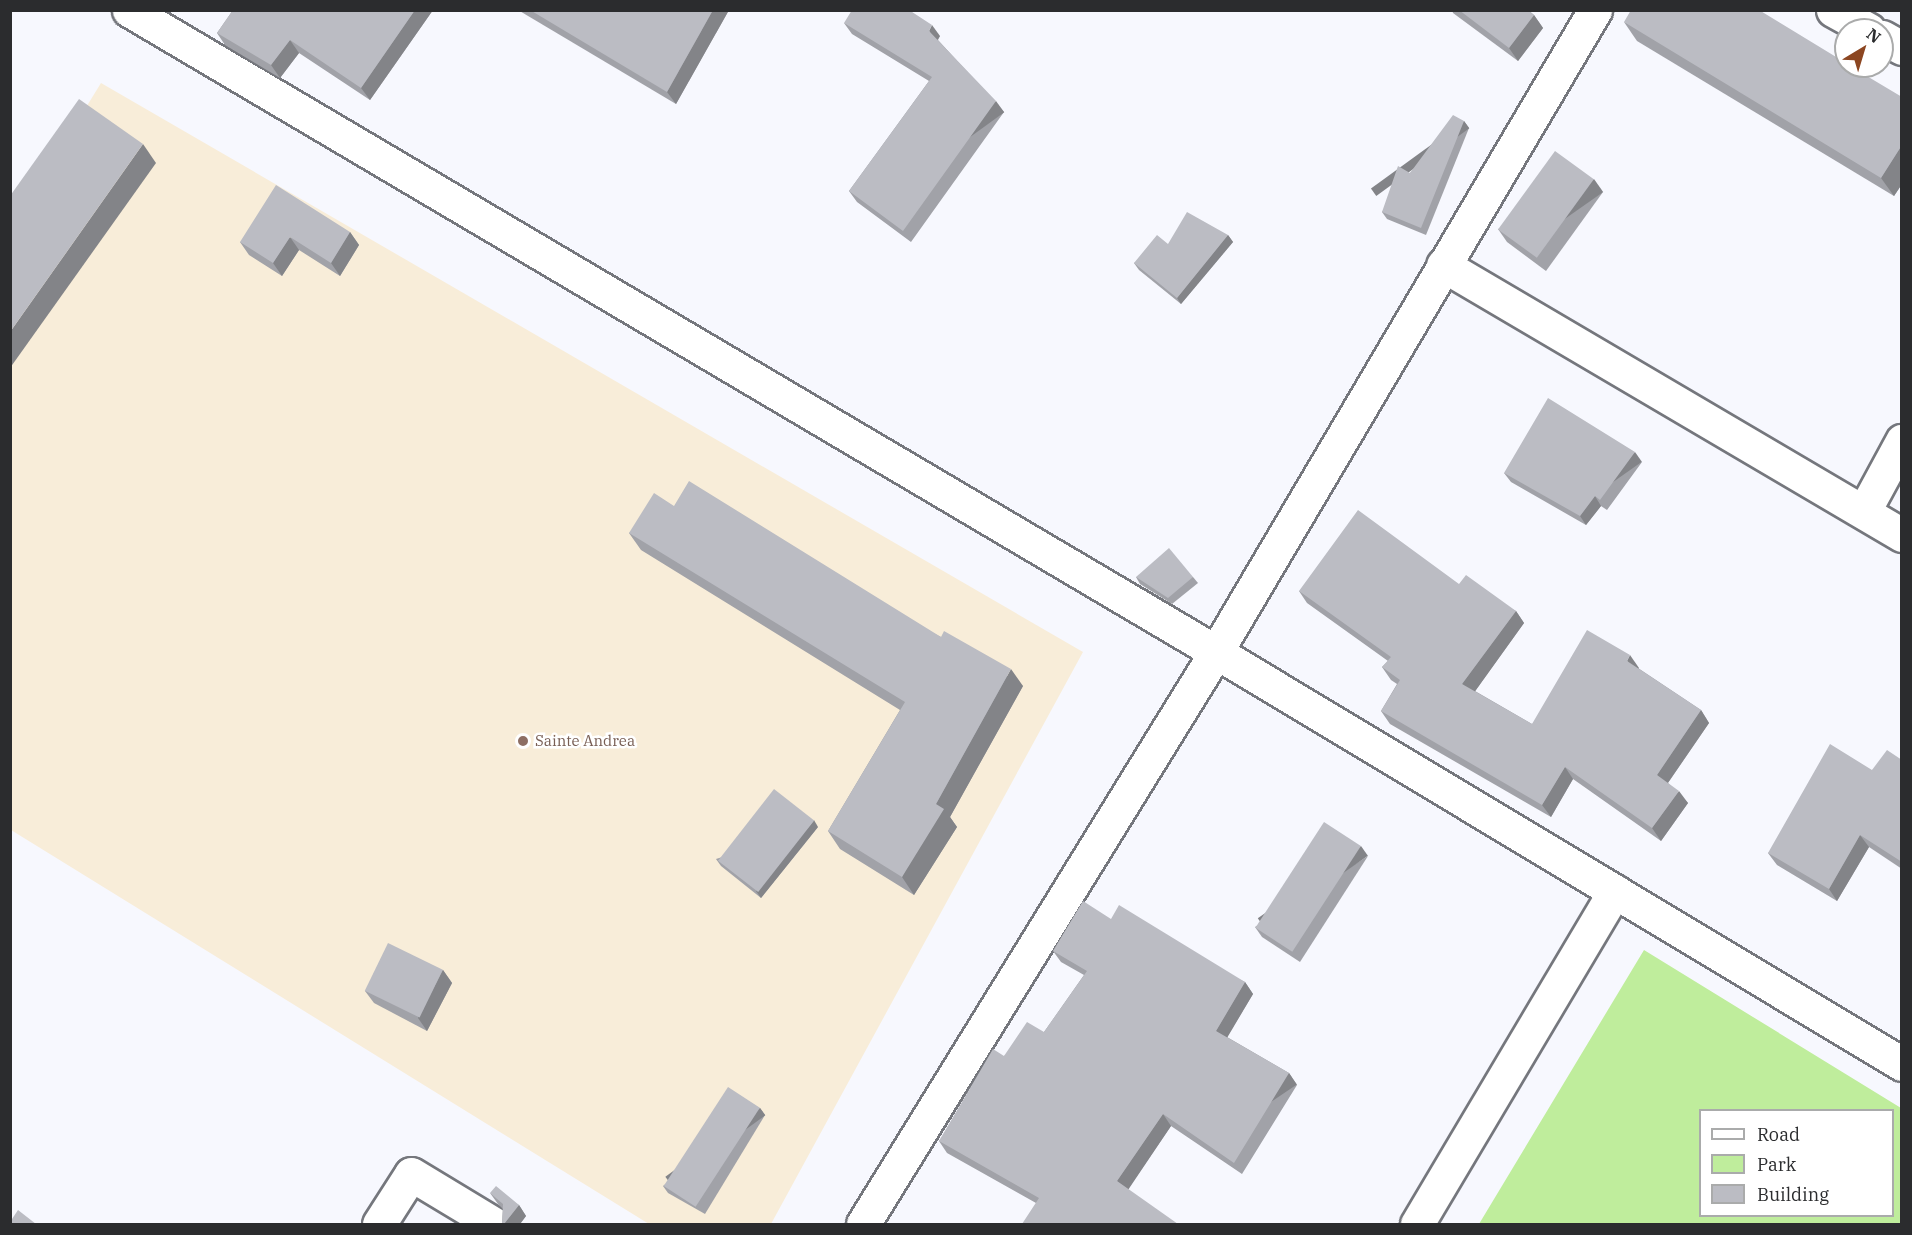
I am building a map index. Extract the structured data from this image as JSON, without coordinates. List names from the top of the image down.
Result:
{
  "places": ["Sainte Andrea"],
  "legend": ["Road", "Park", "Building"],
  "north": "top right"
}
